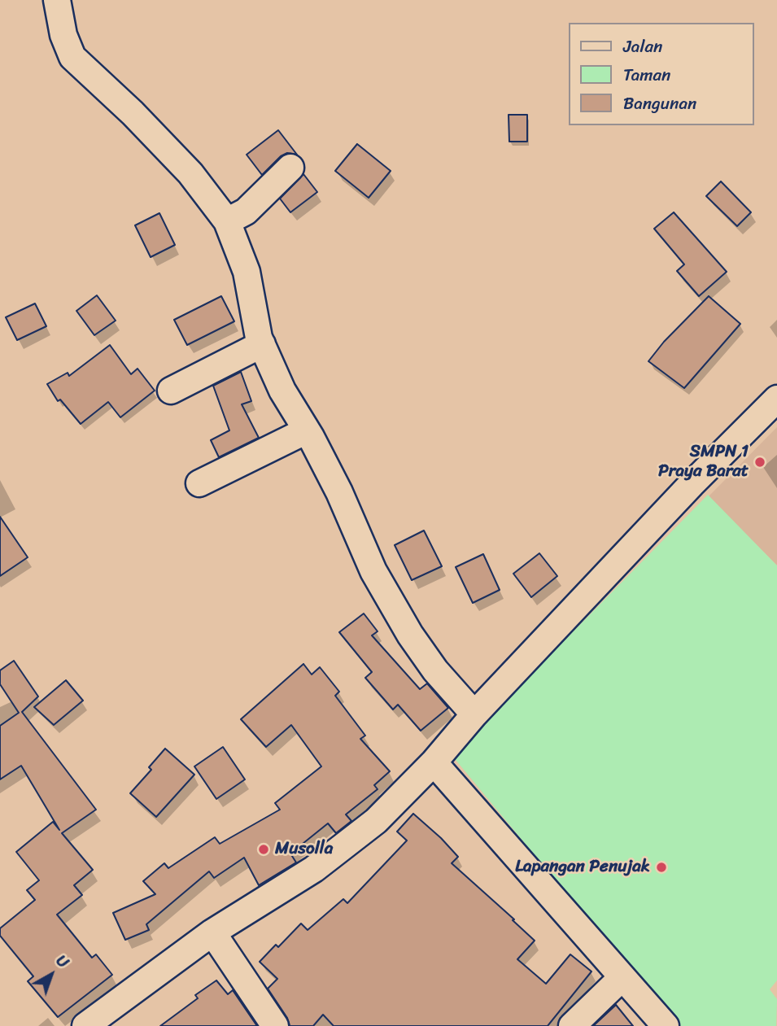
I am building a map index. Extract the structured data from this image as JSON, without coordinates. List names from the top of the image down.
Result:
{
  "places": ["SMPN 1 Praya Barat", "Musolla", "Lapangan Penujak"],
  "legend": ["Jalan", "Taman", "Bangunan"],
  "north": "top right"
}
